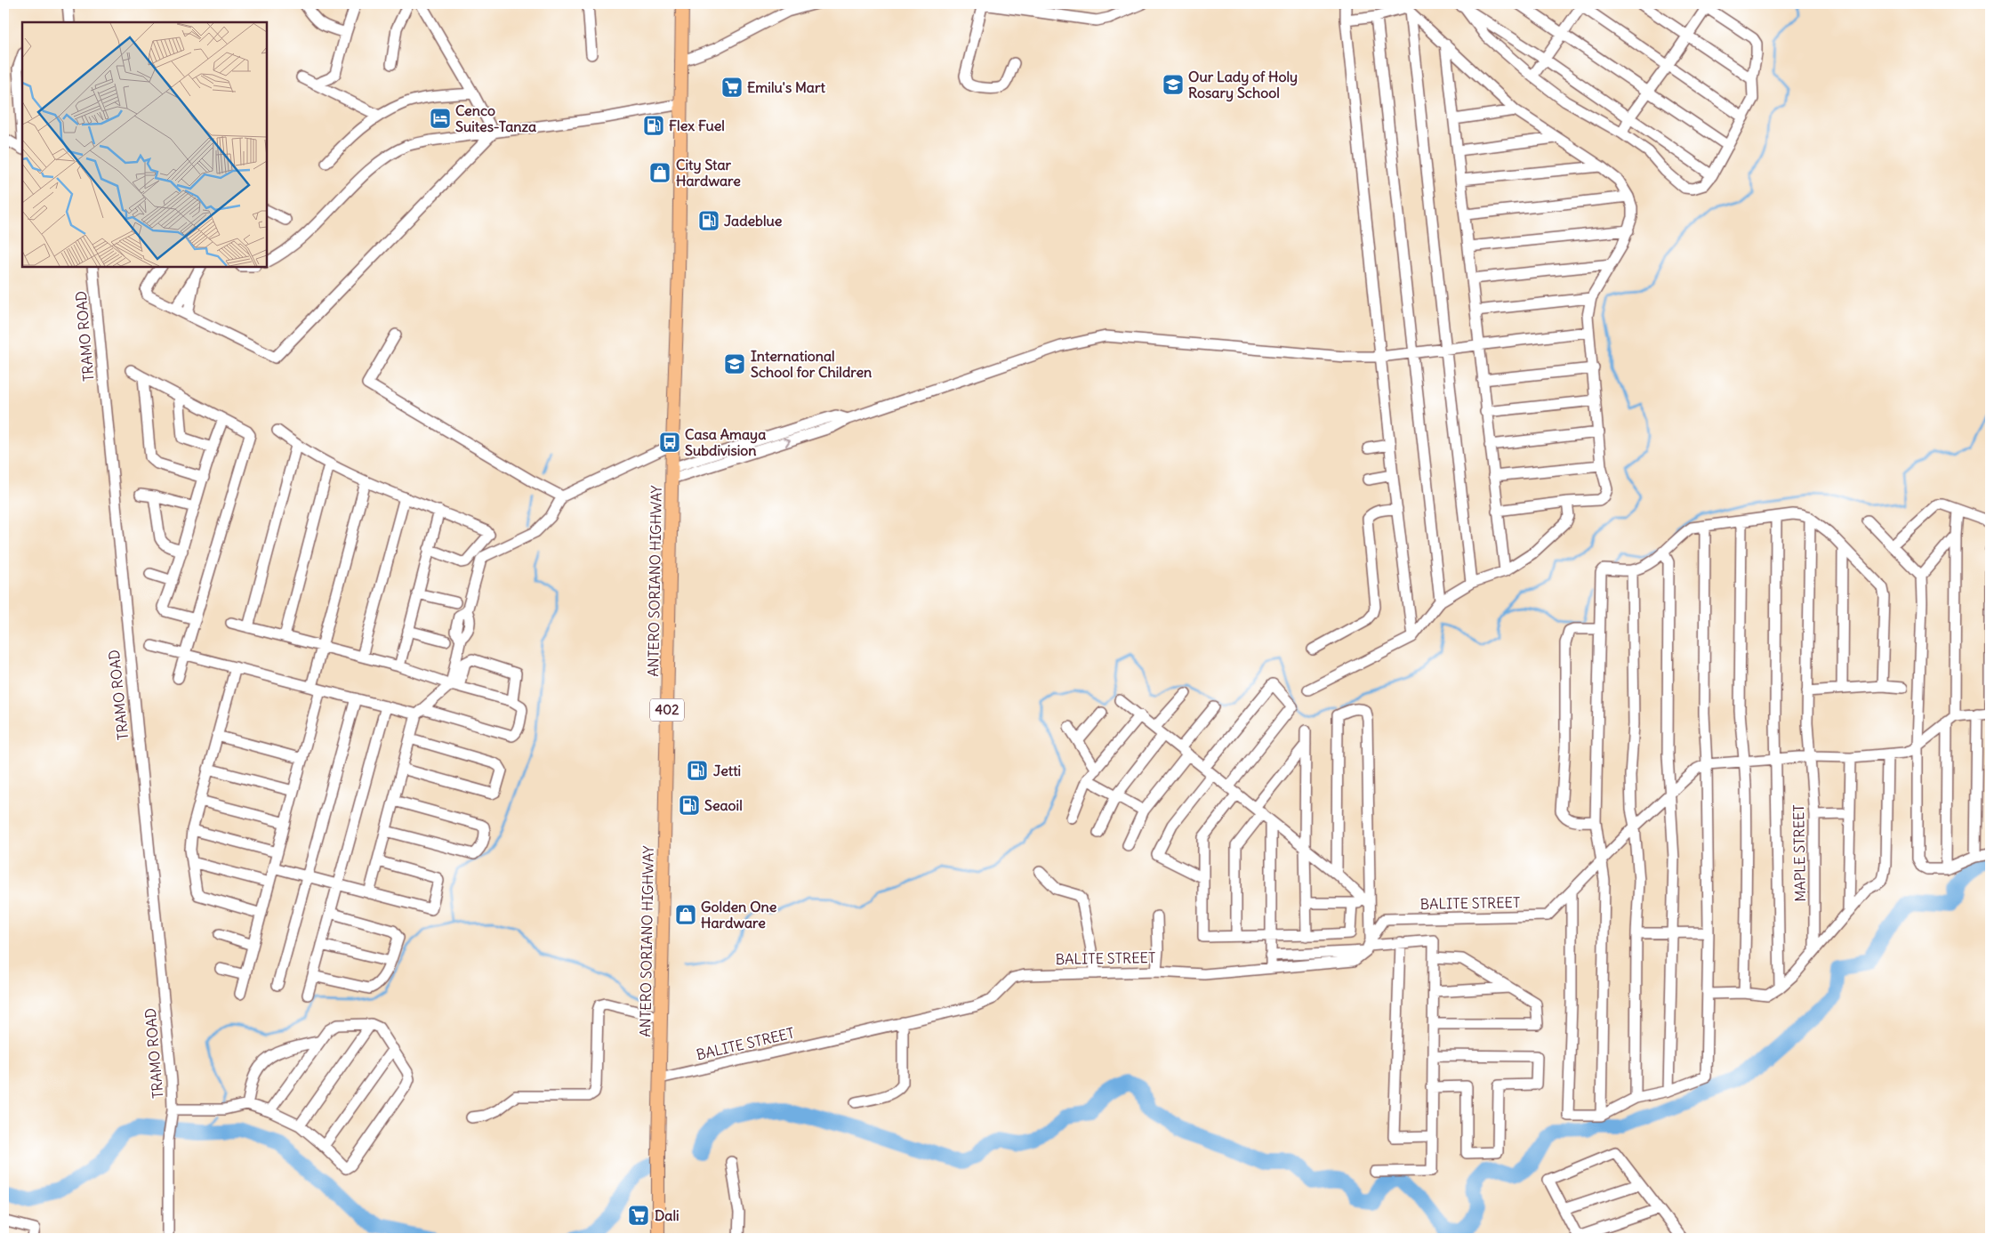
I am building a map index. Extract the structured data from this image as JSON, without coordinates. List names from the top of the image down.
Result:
{
  "streets": {
    "main road": ["ANTERO SORIANO HIGHWAY", "402"],
    "street": ["TRAMO ROAD", "MAPLE STREET", "BALITE STREET"]
  },
  "crossings": [
    ["ANTERO SORIANO HIGHWAY", "BALITE STREET"]
  ],
  "places": {
    "school or university": ["Our Lady of Holy Rosary School", "International School for Children"],
    "supermarket": ["Emilu's Mart", "Dali"],
    "hotel": ["Cenco Suites-Tanza"],
    "fuel station": [
      "Flex Fuel",
      "Jadeblue",
      "Jetti",
      "Seaoil"
    ],
    "shop": ["City Star Hardware", "Golden One Hardware"],
    "bus stop": ["Casa Amaya Subdivision"]
  }
}
